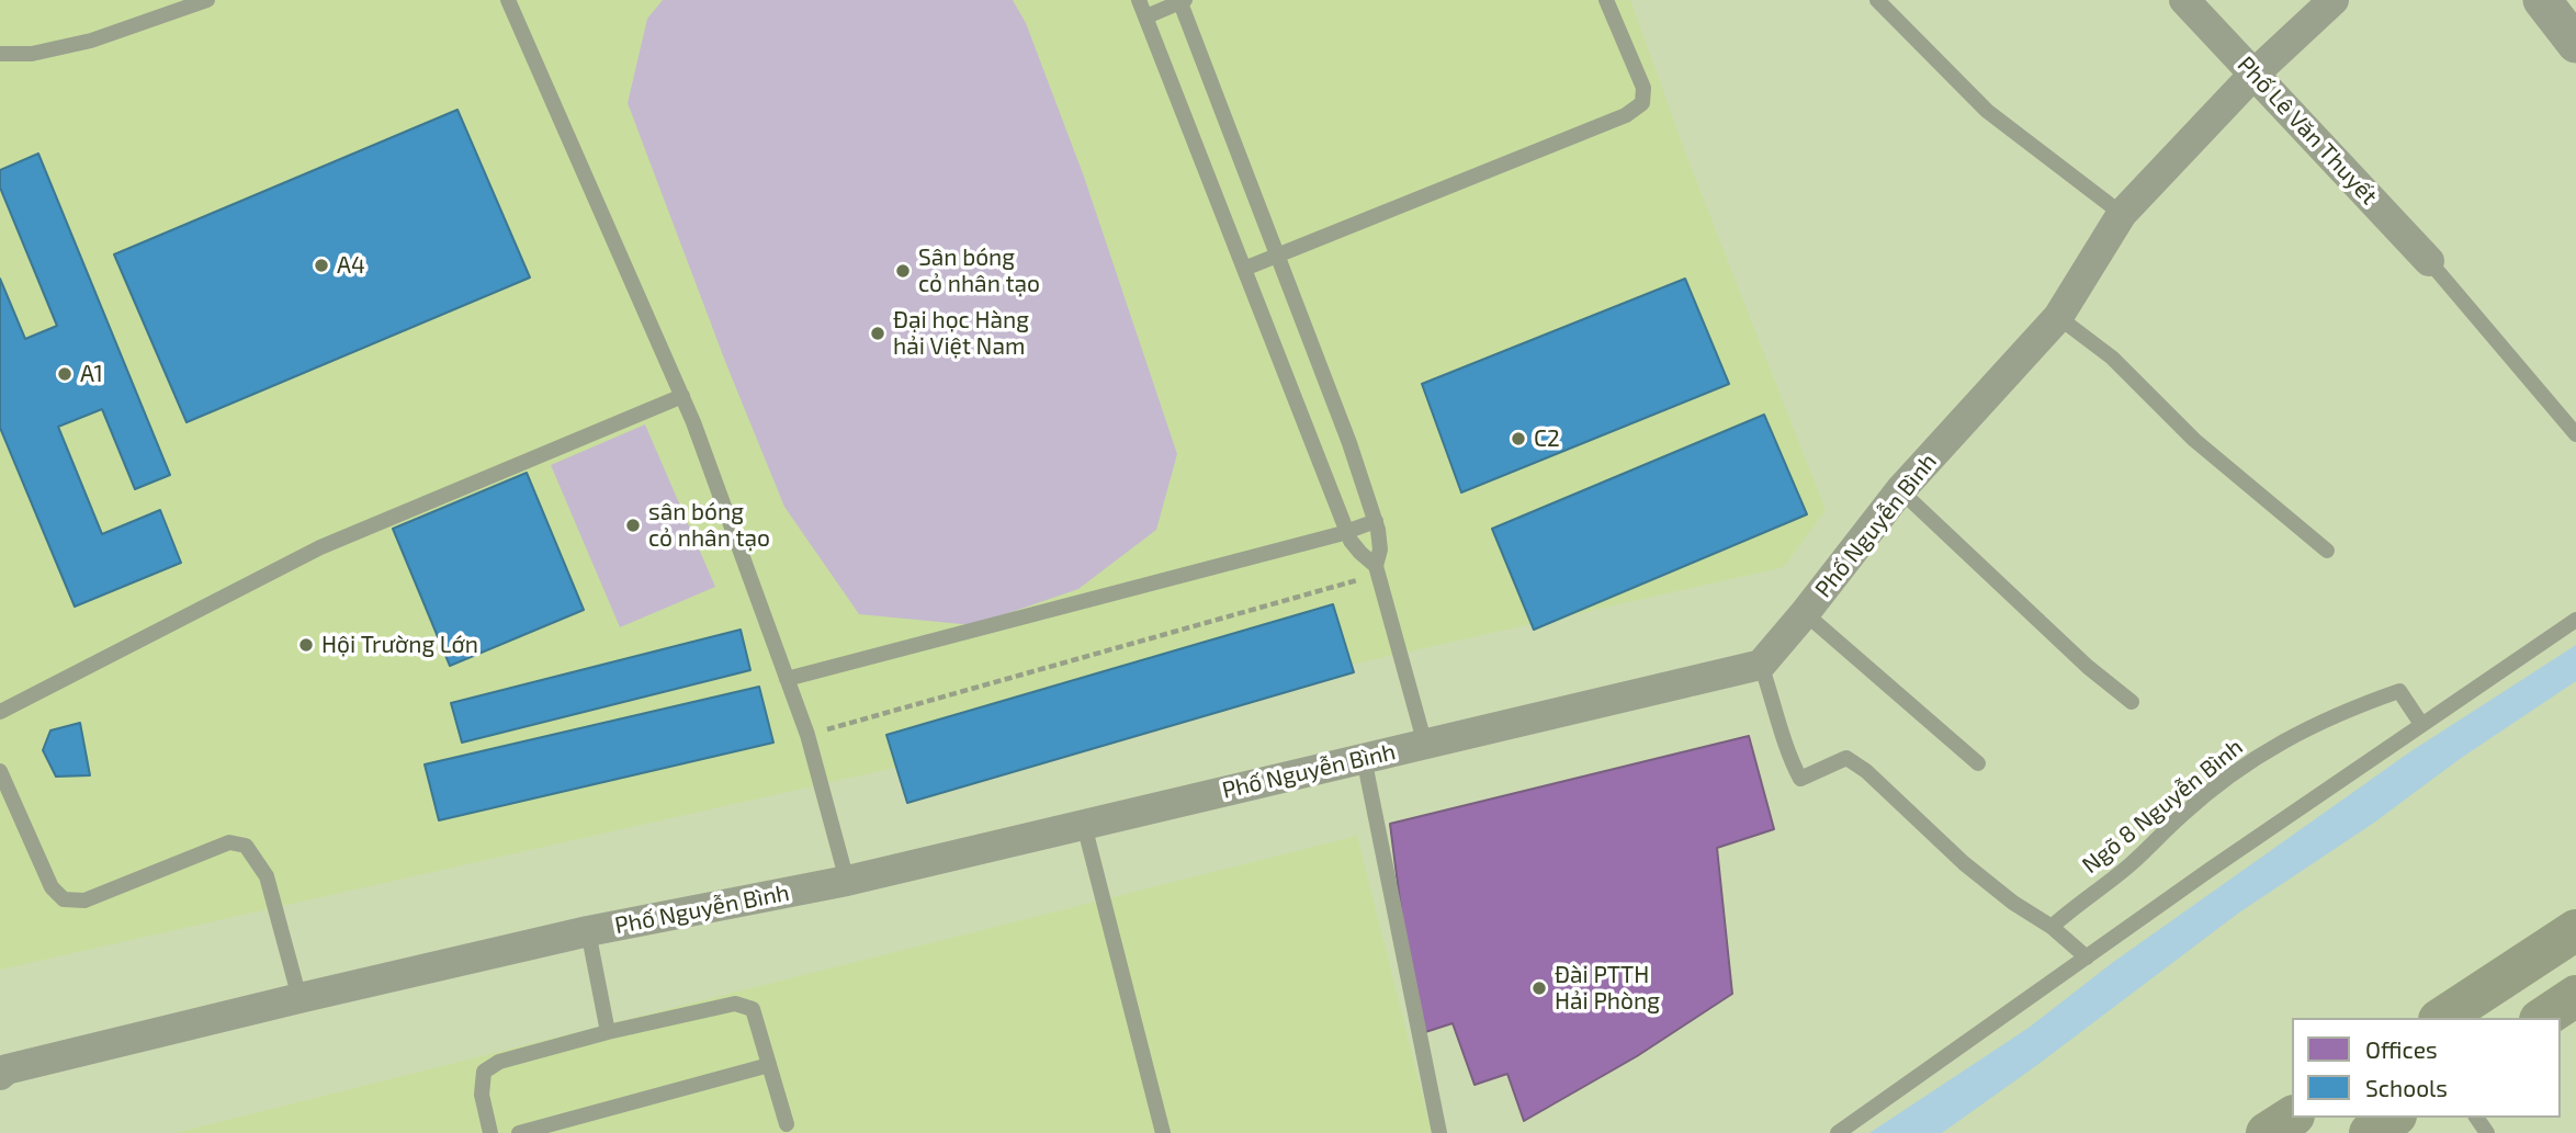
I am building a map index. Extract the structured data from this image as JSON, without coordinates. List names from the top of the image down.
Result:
{
  "streets": {
    "street": ["Phố Lê Văn Thuyết", "Phố Nguyễn Bình"],
    "lane": ["Ngõ 8 Nguyễn Bình"]
  },
  "crossings": [
    ["Phố Lê Văn Thuyết", "Phố Nguyễn Bình"]
  ],
  "places": [
    "A4",
    "Sân bóng cỏ nhân tạo",
    "Đại học Hàng hải Việt Nam",
    "A1",
    "C2",
    "sân bóng cỏ nhân tạo",
    "Hội Trường Lớn",
    "Đài PTTH Hải Phòng"
  ],
  "legend": ["Offices", "Schools"]
}
